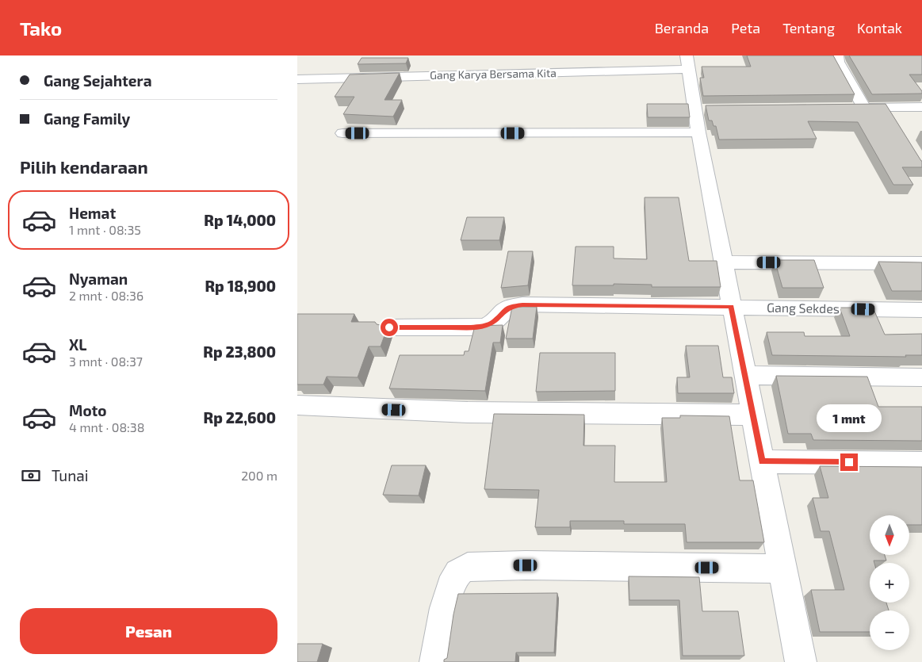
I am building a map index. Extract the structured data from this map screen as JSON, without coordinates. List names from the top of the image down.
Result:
{
  "streets": {
    "street": ["Gang Karya Bersama Kita", "Gang Sekdes"]
  },
  "north": "bottom",
  "page": {
    "header": "Tako",
    "nav": [
      "Beranda",
      "Peta",
      "Tentang",
      "Kontak"
    ],
    "banner": ["Gang Sejahtera", "Gang Family"],
    "heading": "Pilih kendaraan",
    "list": [
      {
        "name": "Hemat",
        "note": "1 mnt · 08:35",
        "value": "Rp 14,000"
      },
      {
        "name": "Nyaman",
        "note": "2 mnt · 08:36",
        "value": "Rp 18,900"
      },
      {
        "name": "XL",
        "note": "3 mnt · 08:37",
        "value": "Rp 23,800"
      },
      {
        "name": "Moto",
        "note": "4 mnt · 08:38",
        "value": "Rp 22,600"
      }
    ],
    "bubble": "1 mnt",
    "pay": ["Tunai", "200 m"],
    "map_buttons": ["+", "−"],
    "buttons": "Pesan"
  }
}
